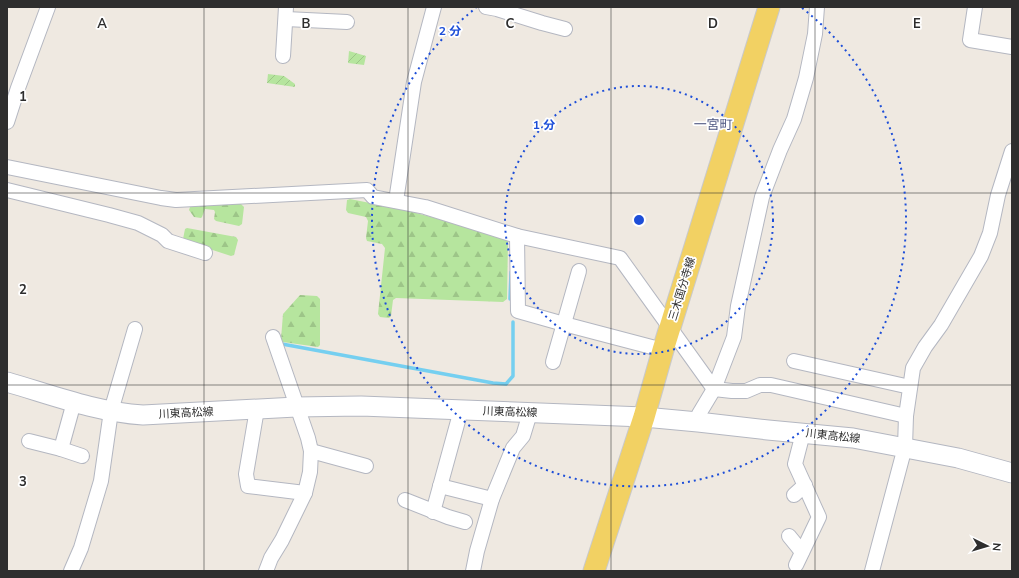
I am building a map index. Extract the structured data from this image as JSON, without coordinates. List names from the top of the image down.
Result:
{
  "streets": {
    "main road": ["三木国分寺線", "川東高松線"]
  },
  "crossings": [
    ["三木国分寺線", "川東高松線"]
  ],
  "districts": ["一宮町"],
  "north": "right",
  "grid": {
    "columns": [
      "A",
      "B",
      "C",
      "D",
      "E"
    ],
    "rows": ["1", "2", "3"]
  },
  "rings": ["2 分", "1 分"]
}
